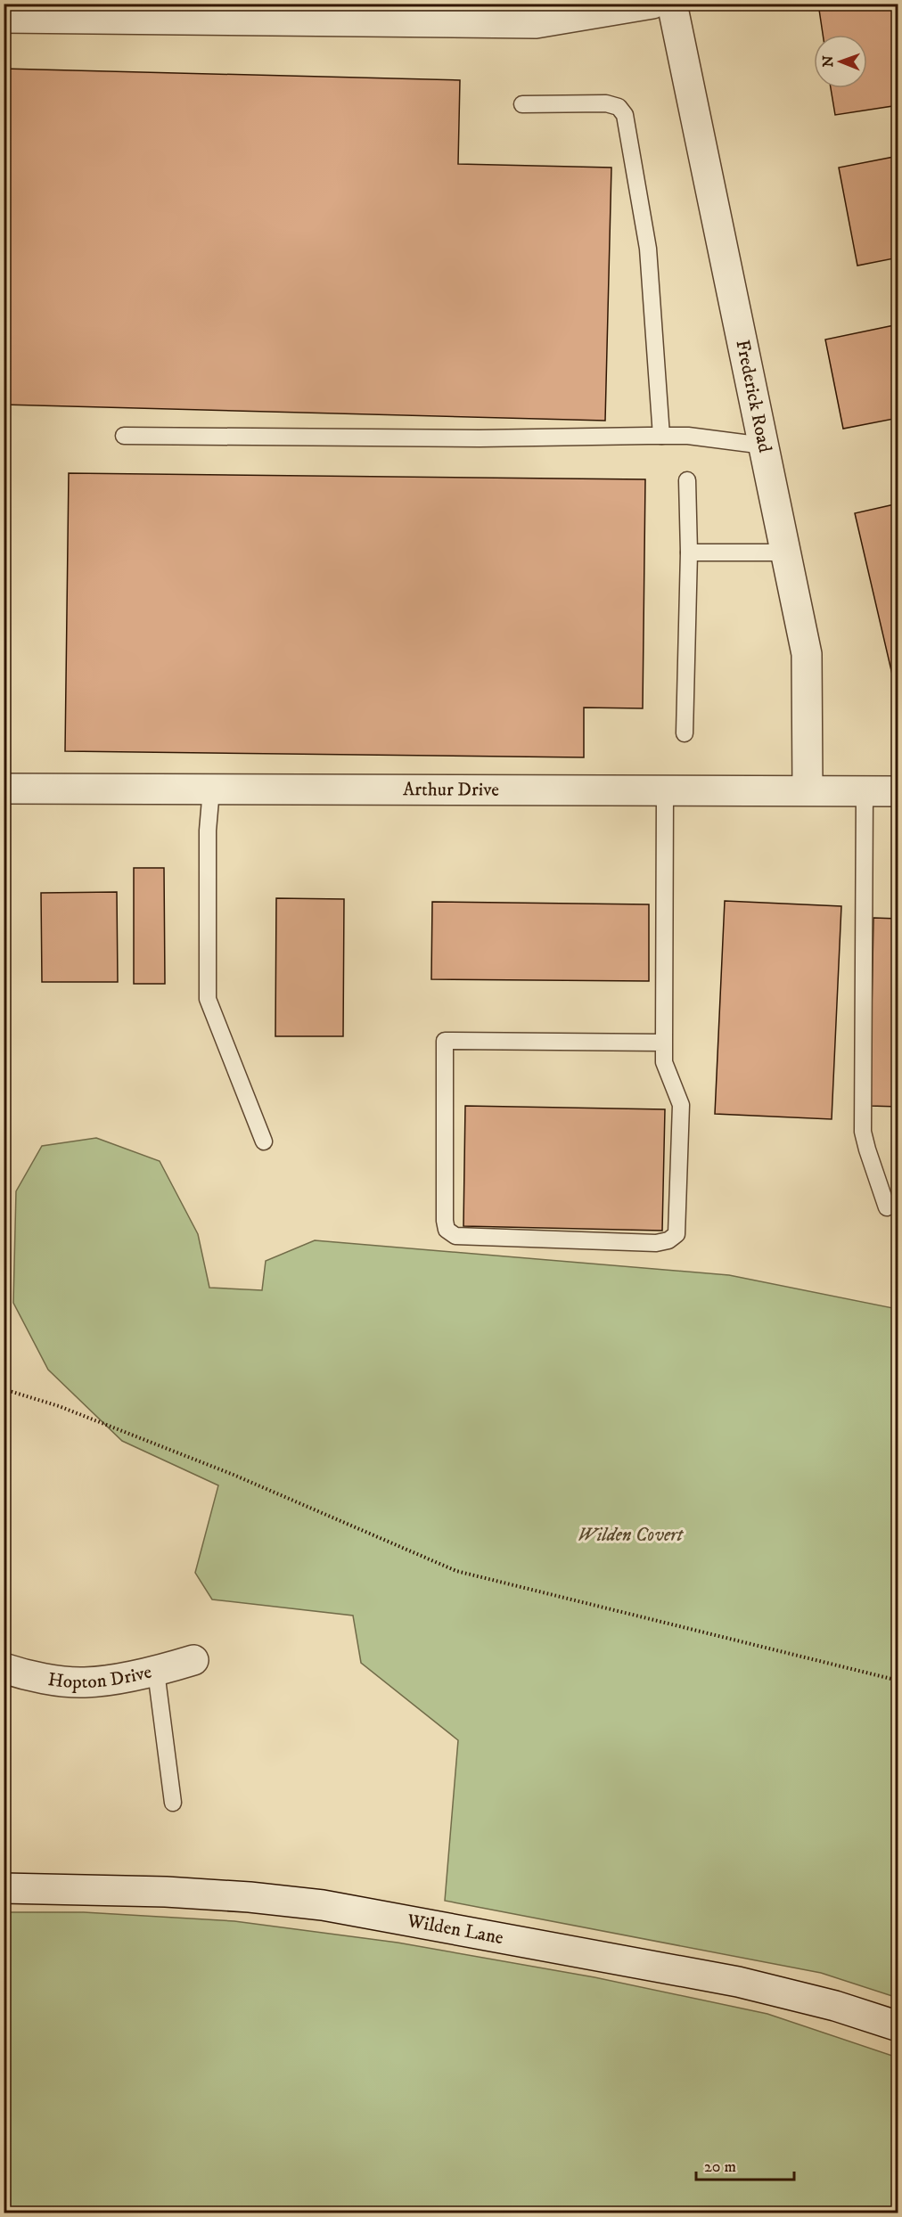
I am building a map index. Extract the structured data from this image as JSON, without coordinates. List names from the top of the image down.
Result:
{
  "streets": {
    "street": [
      "Frederick Road",
      "Arthur Drive",
      "Hopton Drive",
      "Wilden Lane"
    ]
  },
  "crossings": [
    ["Frederick Road", "Arthur Drive"]
  ],
  "parks": ["Wilden Covert"],
  "scale_bar": "20 m",
  "north": "left"
}
